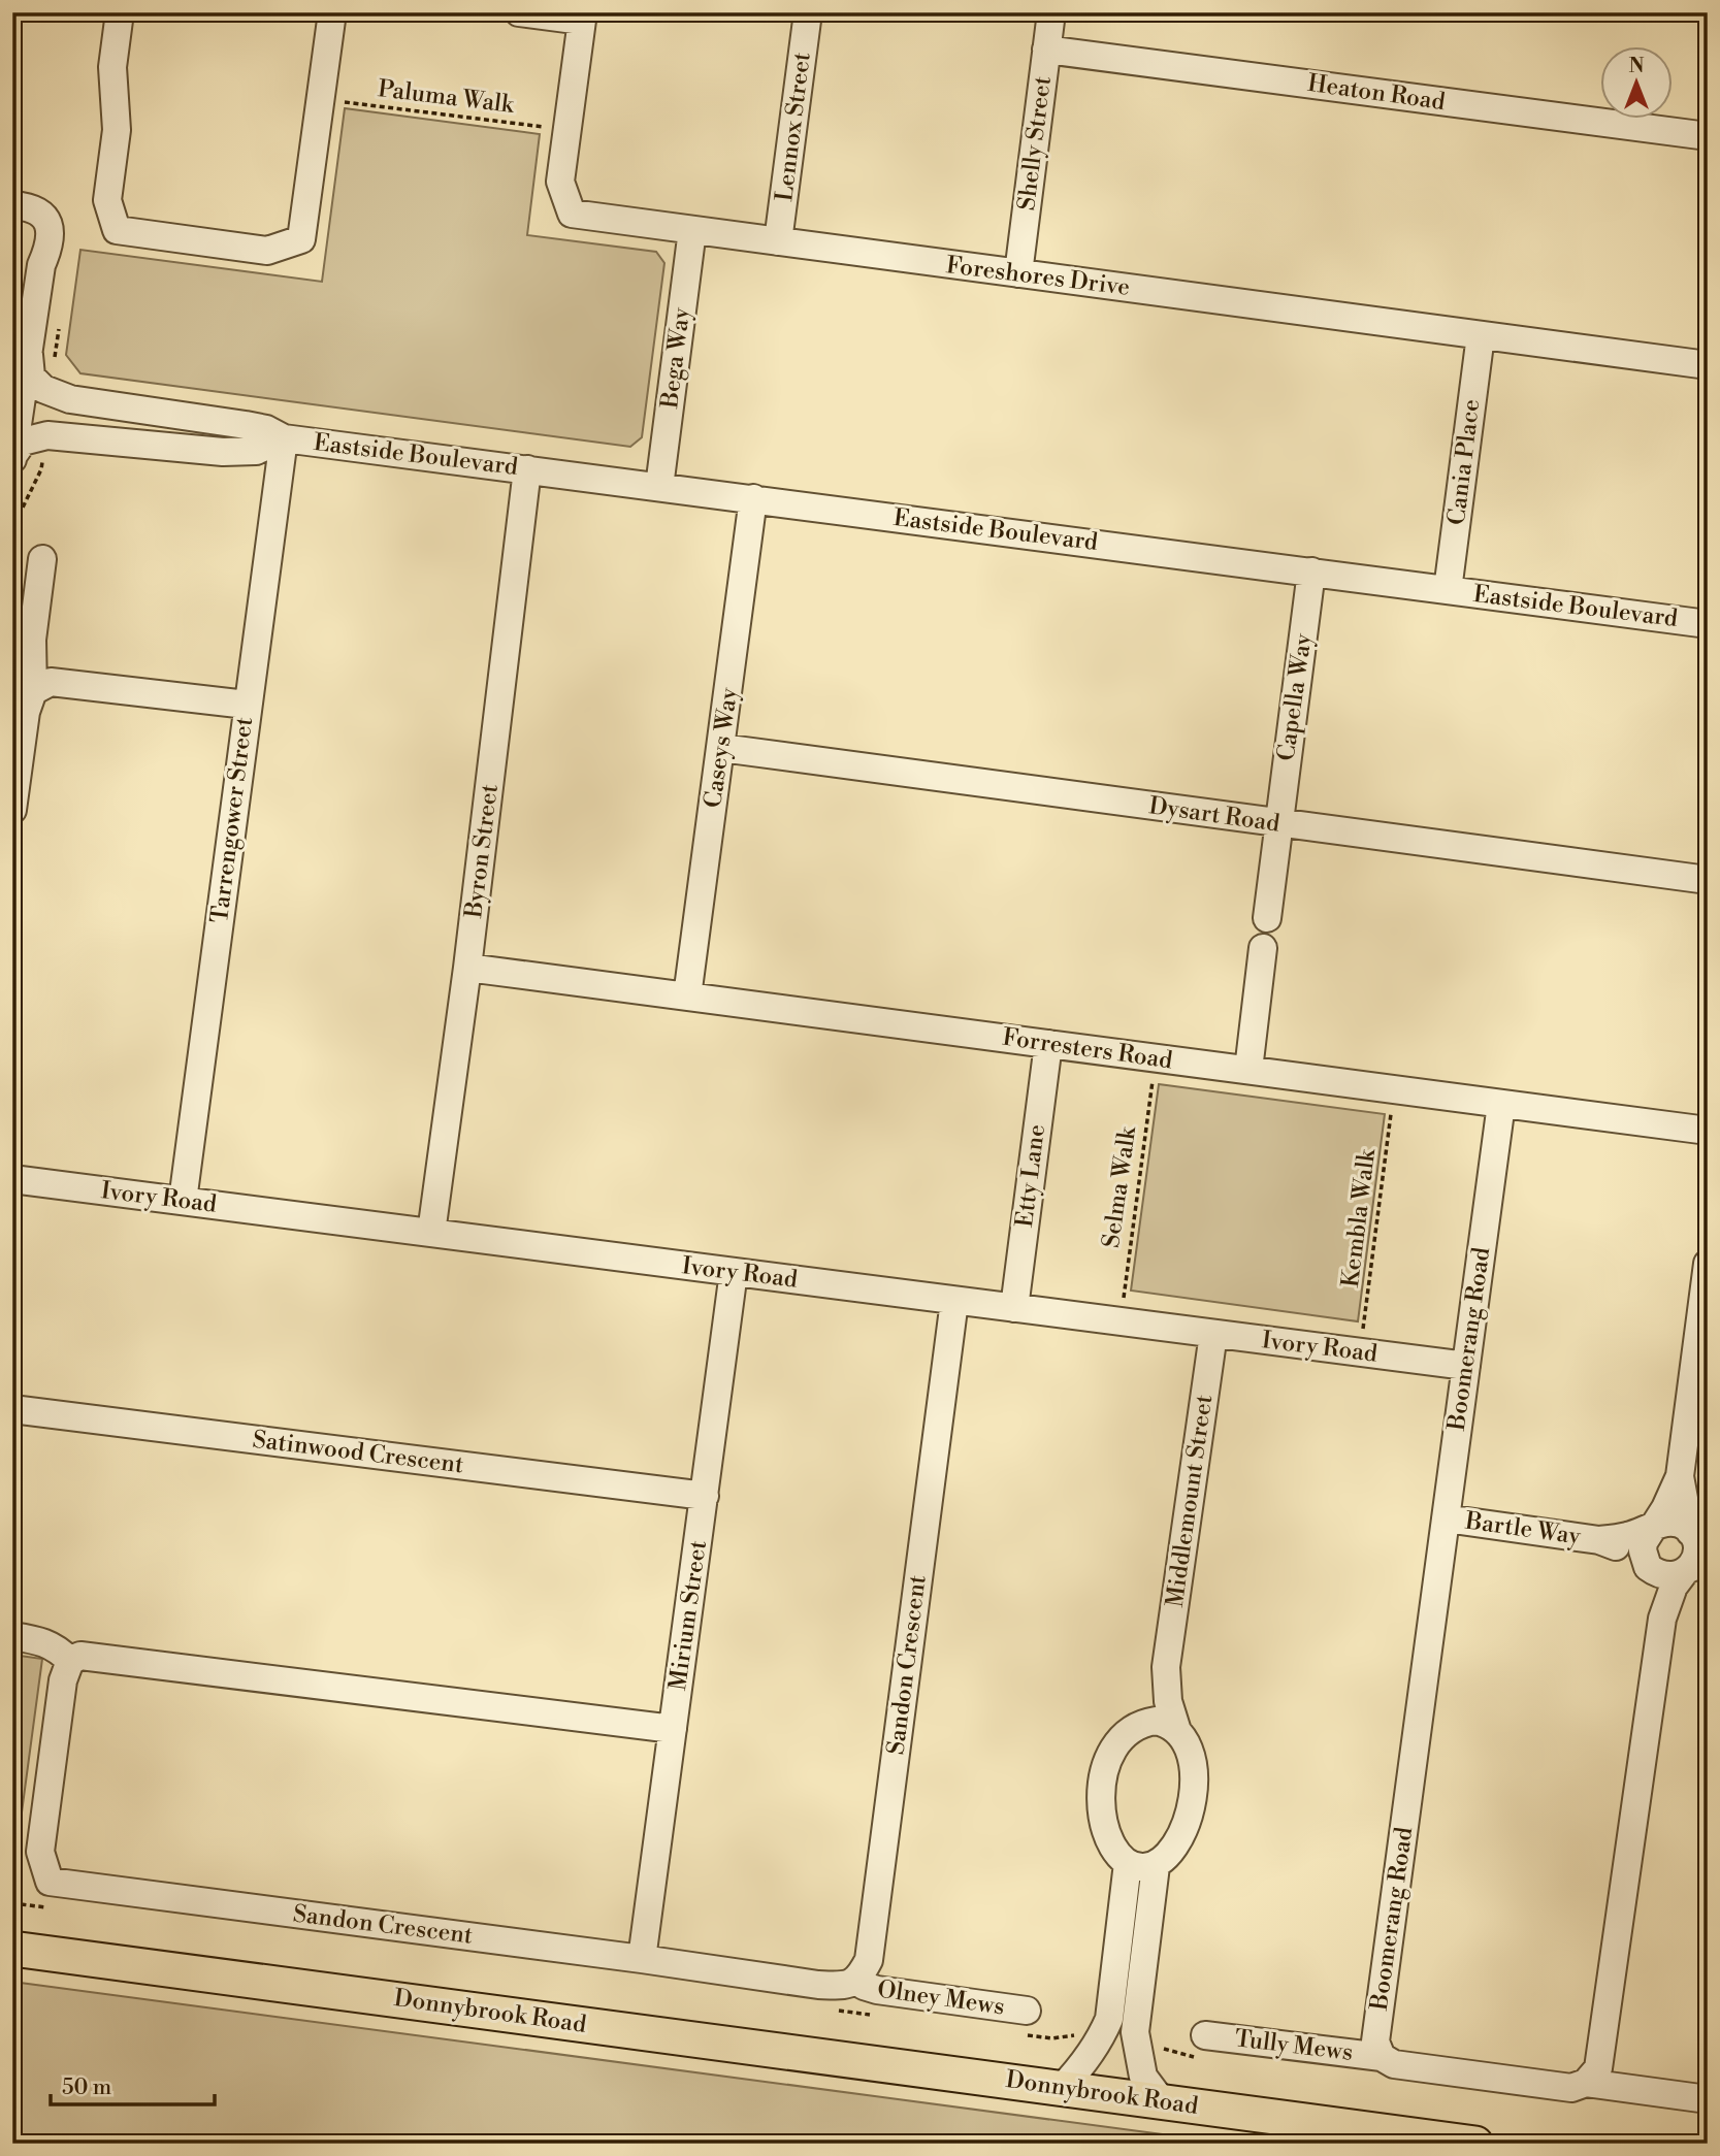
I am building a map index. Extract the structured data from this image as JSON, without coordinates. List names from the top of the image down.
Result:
{
  "streets": {
    "main road": ["Donnybrook Road"],
    "street": [
      "Heaton Road",
      "Lennox Street",
      "Shelly Street",
      "Foreshores Drive",
      "Bega Way",
      "Eastside Boulevard",
      "Cania Place",
      "Capella Way",
      "Caseys Way",
      "Dysart Road",
      "Tarrengower Street",
      "Byron Street",
      "Forresters Road",
      "Etty Lane",
      "Ivory Road",
      "Boomerang Road",
      "Satinwood Crescent",
      "Middlemount Street",
      "Bartle Way",
      "Mirium Street",
      "Sandon Crescent",
      "Olney Mews",
      "Tully Mews"
    ],
    "path": ["Paluma Walk", "Selma Walk", "Kembla Walk"]
  },
  "crossings": [
    ["Heaton Road", "Shelly Street"],
    ["Paluma Walk", "Foreshores Drive"],
    ["Lennox Street", "Foreshores Drive"],
    ["Shelly Street", "Foreshores Drive"],
    ["Foreshores Drive", "Bega Way"],
    ["Foreshores Drive", "Cania Place"],
    ["Bega Way", "Eastside Boulevard"],
    ["Eastside Boulevard", "Cania Place"],
    ["Eastside Boulevard", "Capella Way"],
    ["Eastside Boulevard", "Caseys Way"],
    ["Eastside Boulevard", "Tarrengower Street"],
    ["Eastside Boulevard", "Byron Street"],
    ["Capella Way", "Dysart Road"],
    ["Caseys Way", "Dysart Road"],
    ["Caseys Way", "Forresters Road"],
    ["Tarrengower Street", "Ivory Road"],
    ["Byron Street", "Forresters Road"],
    ["Byron Street", "Ivory Road"],
    ["Forresters Road", "Etty Lane"],
    ["Forresters Road", "Selma Walk"],
    ["Forresters Road", "Kembla Walk"],
    ["Forresters Road", "Boomerang Road"],
    ["Etty Lane", "Ivory Road"],
    ["Selma Walk", "Ivory Road"],
    ["Ivory Road", "Kembla Walk"],
    ["Ivory Road", "Boomerang Road"],
    ["Ivory Road", "Middlemount Street"],
    ["Ivory Road", "Mirium Street"],
    ["Ivory Road", "Sandon Crescent"],
    ["Boomerang Road", "Bartle Way"],
    ["Boomerang Road", "Tully Mews"],
    ["Satinwood Crescent", "Mirium Street"],
    ["Mirium Street", "Sandon Crescent"],
    ["Sandon Crescent", "Olney Mews"]
  ],
  "scale_bar": "50 m",
  "north": "top"
}
